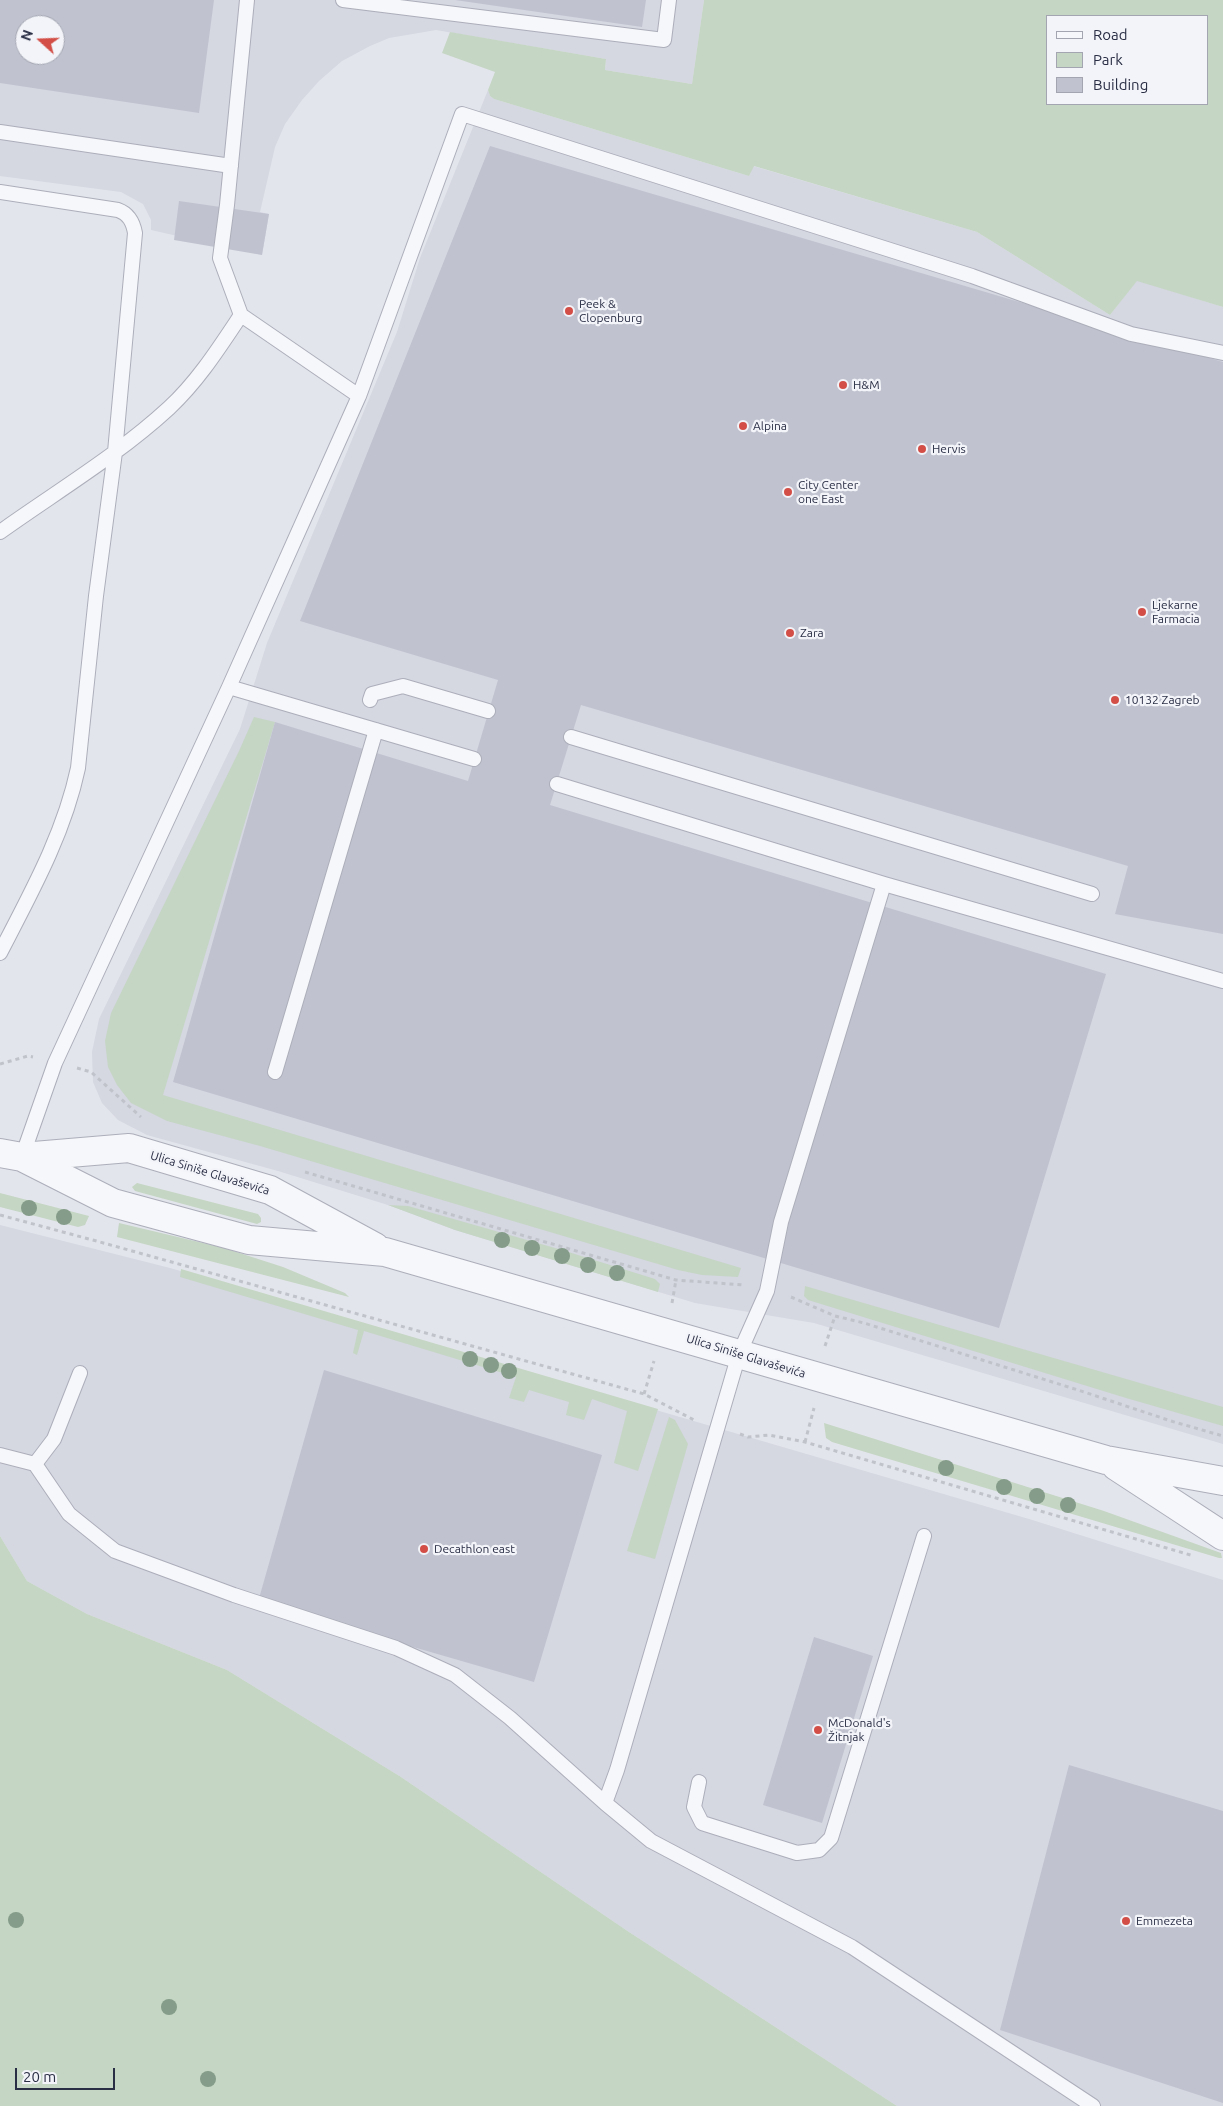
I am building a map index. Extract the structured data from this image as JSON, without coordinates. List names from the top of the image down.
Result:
{
  "streets": {
    "street": ["Ulica Siniše Glavaševića"]
  },
  "places": [
    "Peek & Clopenburg",
    "H&M",
    "Alpina",
    "Hervis",
    "City Center one East",
    "Ljekarne Farmacia",
    "Zara",
    "10132 Zagreb",
    "Decathlon east",
    "McDonald's Žitnjak",
    "Emmezeta"
  ],
  "legend": ["Road", "Park", "Building"],
  "scale_bar": "20 m",
  "north": "left"
}
